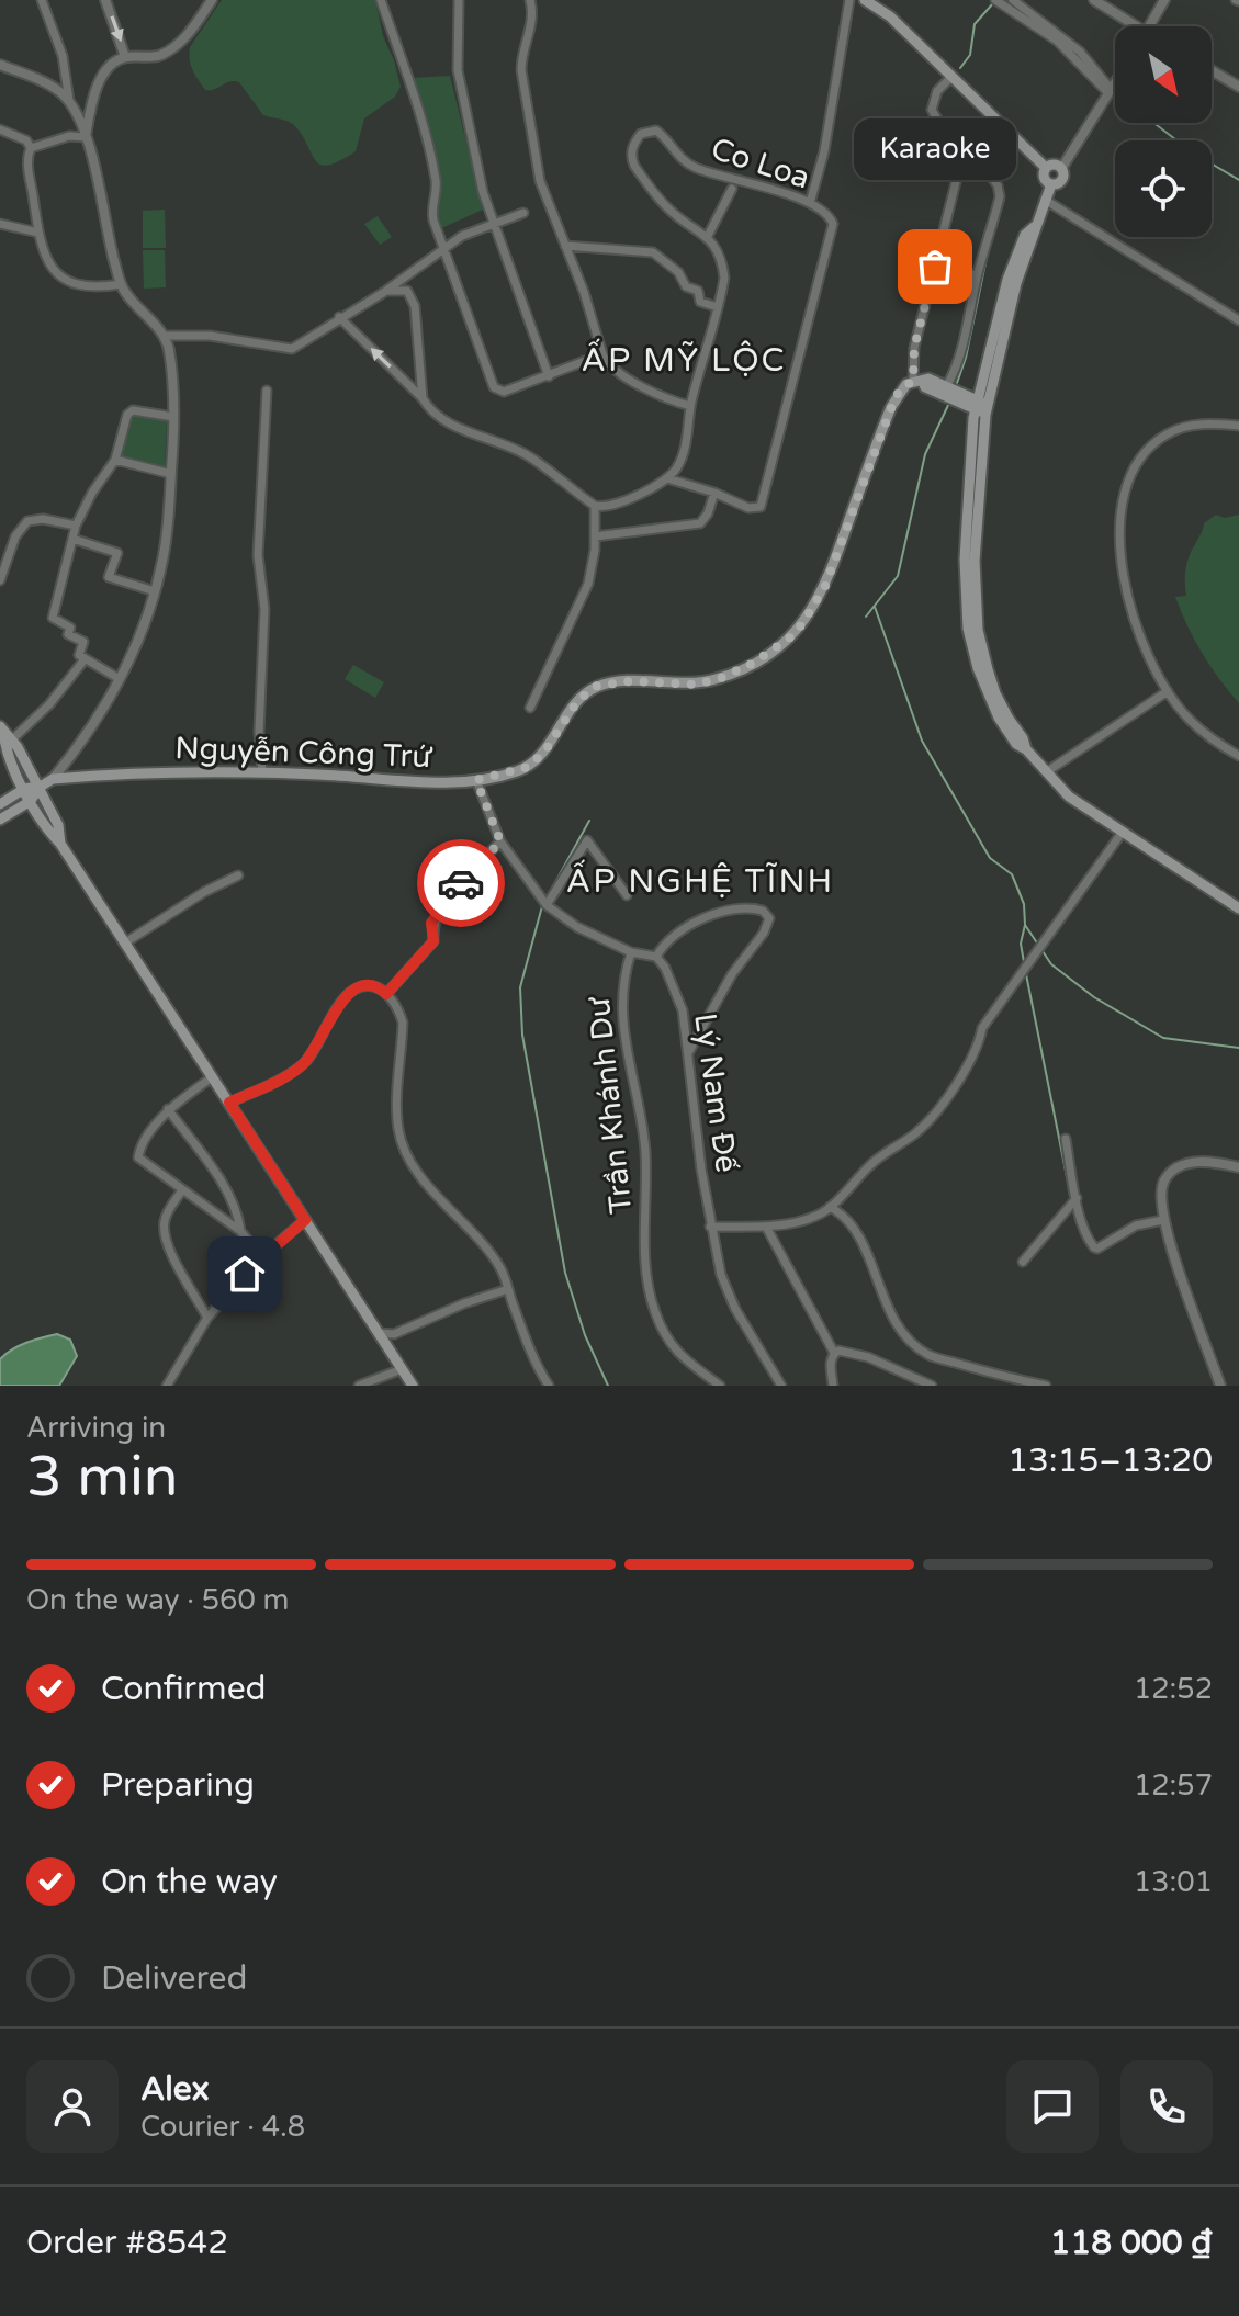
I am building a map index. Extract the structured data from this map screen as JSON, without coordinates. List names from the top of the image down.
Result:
{
  "streets": {
    "main road": ["Nguyễn Công Trứ"],
    "street": ["Co Loa", "Lý Nam Đế", "Trần Khánh Dư"]
  },
  "districts": ["ẤP MỸ LỘC", "ẤP NGHỆ TĨNH"],
  "places": ["Karaoke"],
  "north": "bottom right",
  "page": {
    "bubble": "Karaoke",
    "heading": ["3 min", "Arriving in", "13:15–13:20"],
    "panel": [
      "Alex",
      "Courier · 4.8",
      "Order #8542",
      "118 000 ₫"
    ],
    "bar": "On the way · 560 m",
    "list": [
      ["Confirmed", "12:52"],
      ["Preparing", "12:57"],
      ["On the way", "13:01"],
      "Delivered"
    ]
  }
}
